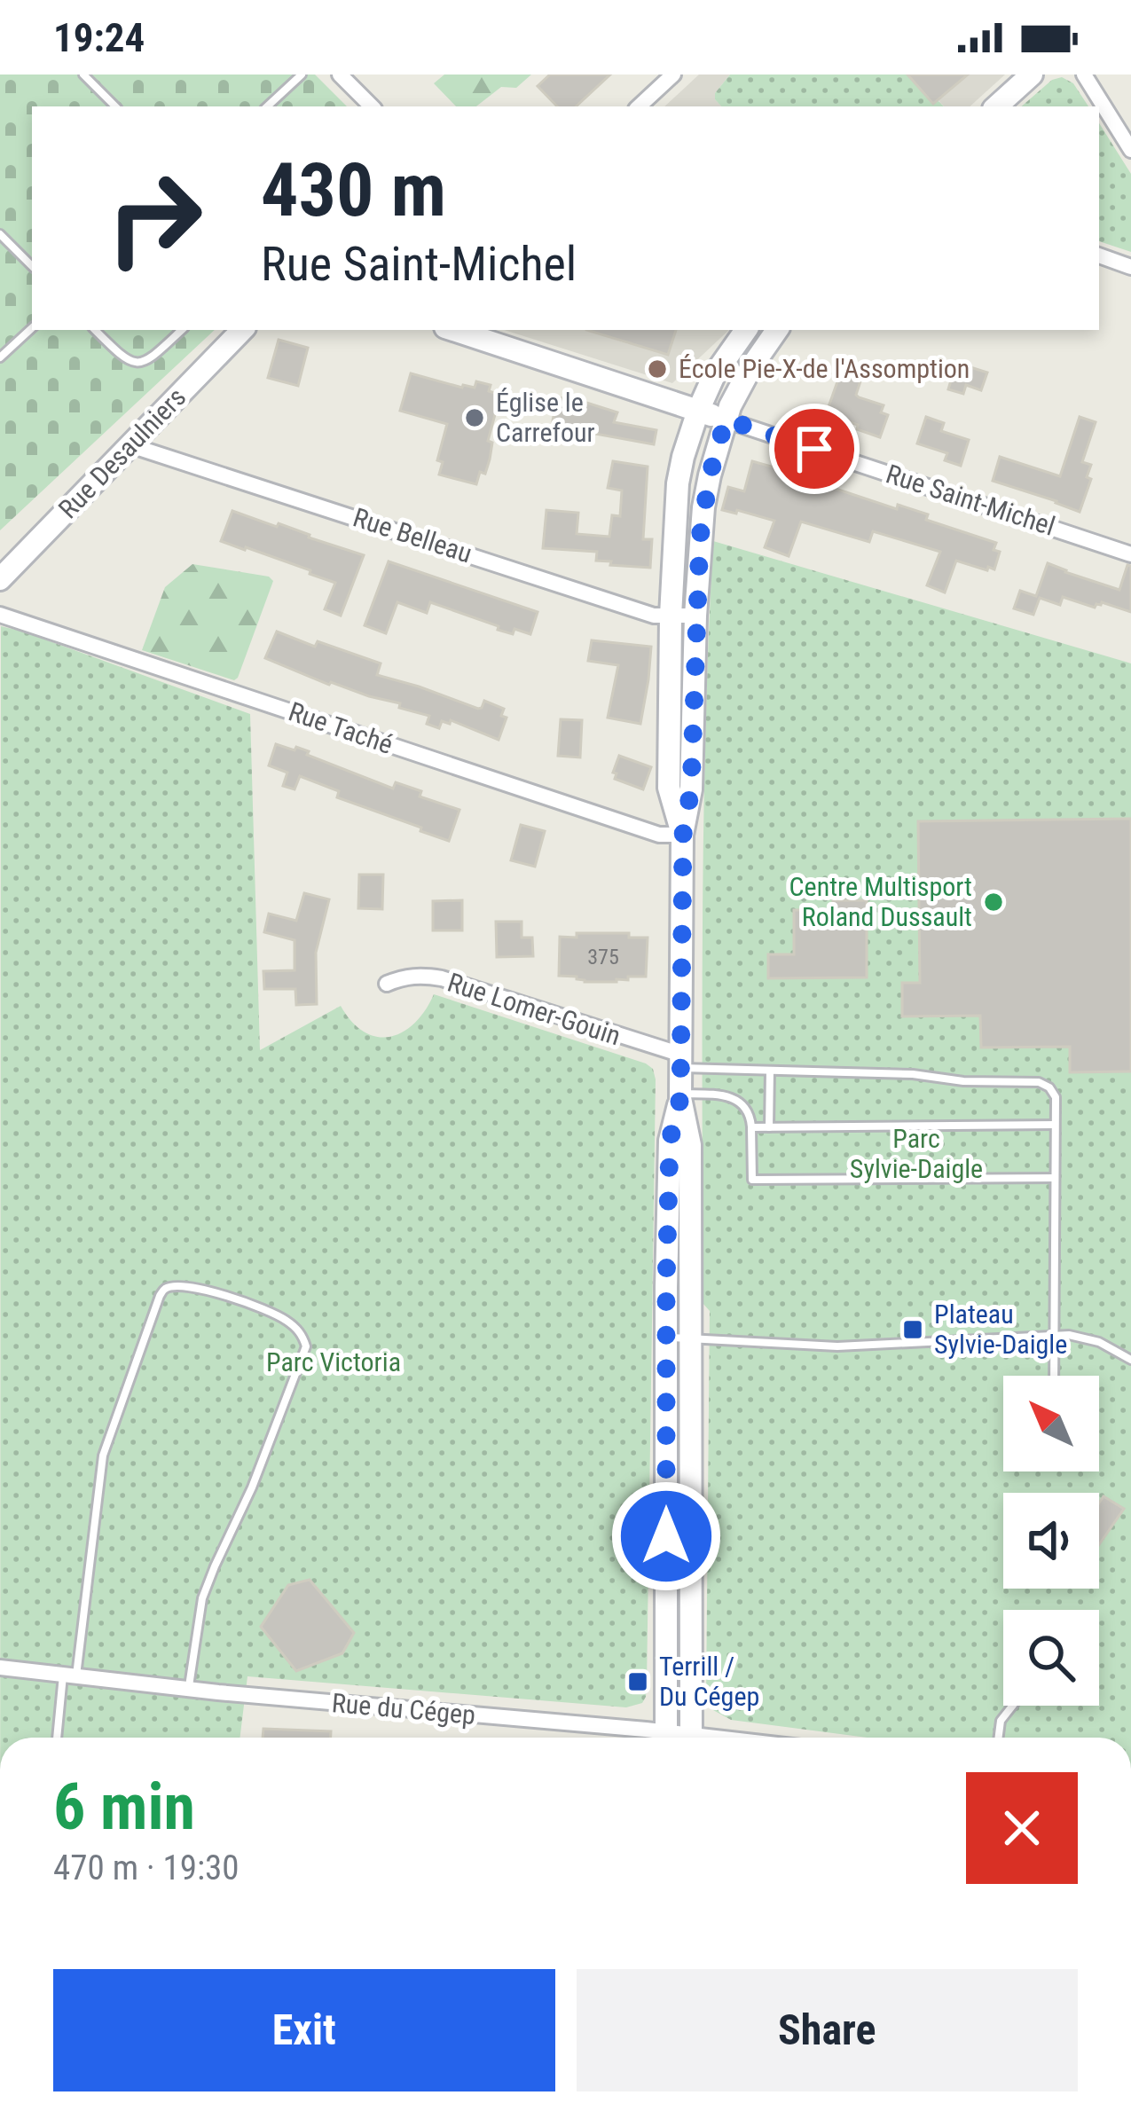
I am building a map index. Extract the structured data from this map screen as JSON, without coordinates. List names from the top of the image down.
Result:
{
  "streets": {
    "street": [
      "Rue Desaulniers",
      "Rue Saint-Michel",
      "Rue Belleau",
      "Rue Taché",
      "Rue Lomer-Gouin",
      "Rue du Cégep"
    ]
  },
  "crossings": [
    ["Rue Desaulniers", "Rue Belleau"]
  ],
  "parks": ["Parc Sylvie-Daigle", "Parc Victoria"],
  "places": {
    "other": ["École Pie-X-de l'Assomption", "Église le Carrefour", "Centre Multisport Roland Dussault"],
    "transit": ["Plateau Sylvie-Daigle", "Terrill / Du Cégep"]
  },
  "house_numbers": ["375"],
  "north": "top left",
  "page": {
    "status": "19:24",
    "turn": ["430 m", "Rue Saint-Michel"],
    "heading": ["6 min", "470 m · 19:30"],
    "buttons": ["Exit", "Share"]
  }
}
